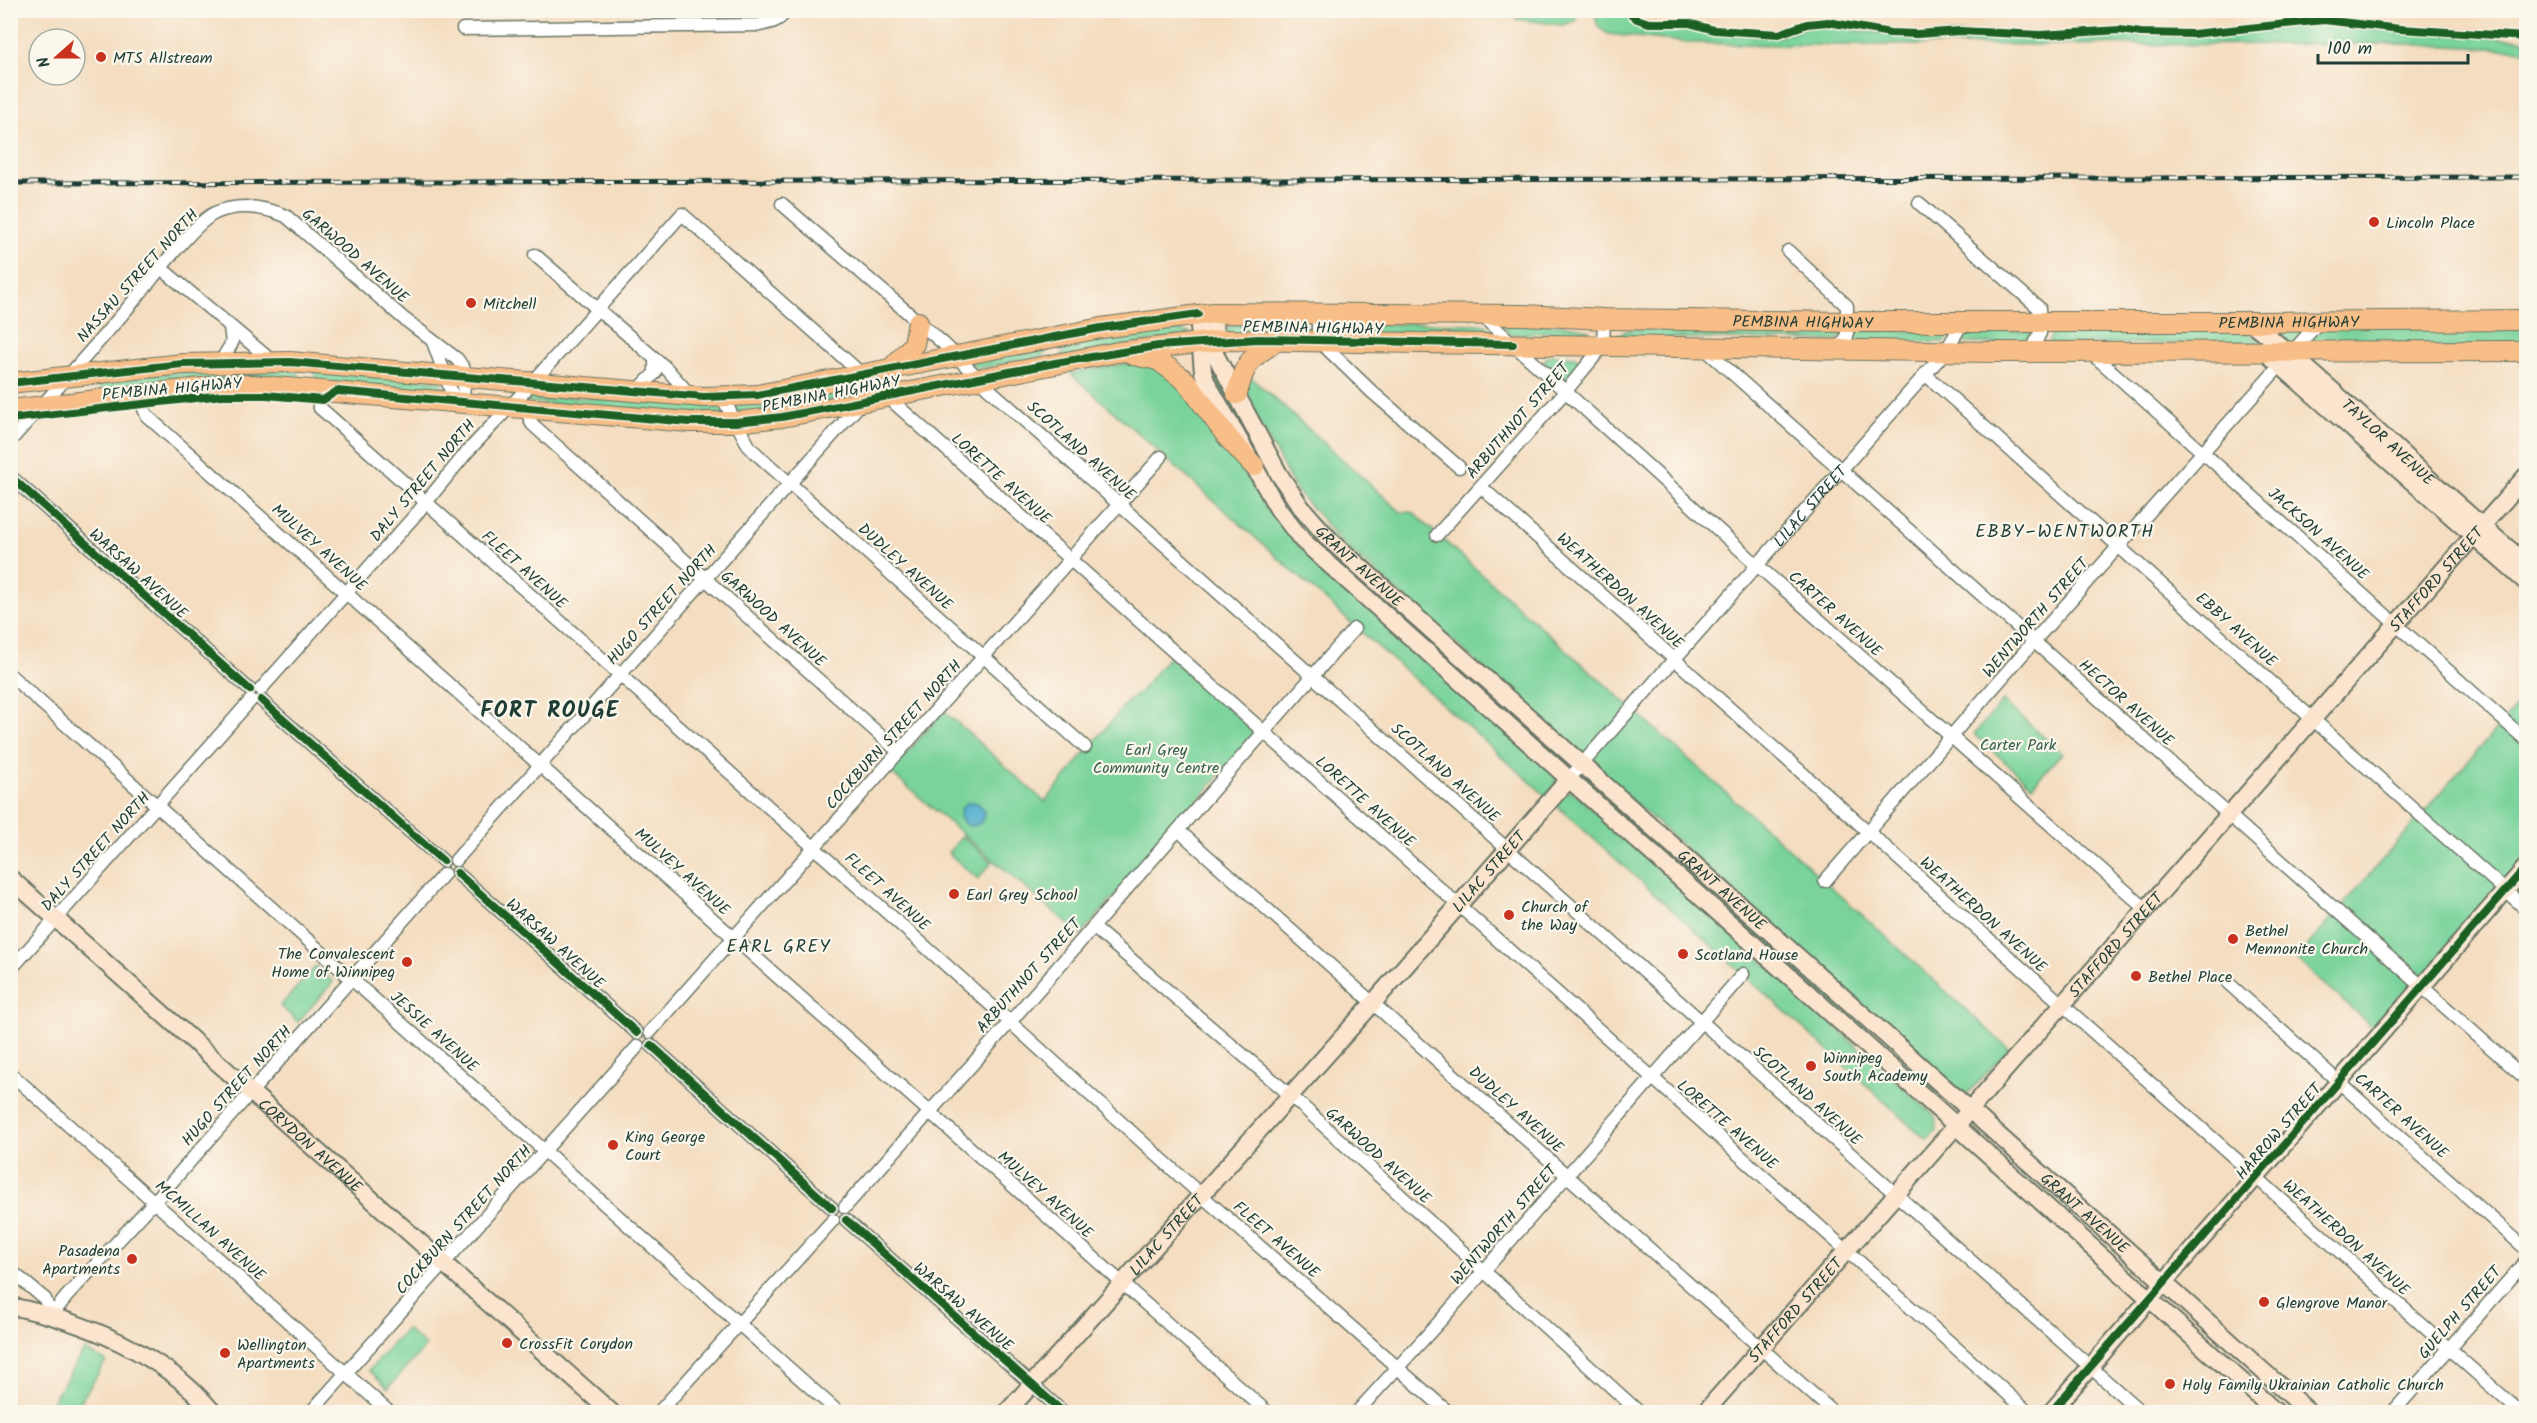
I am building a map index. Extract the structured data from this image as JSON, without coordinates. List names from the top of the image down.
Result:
{
  "streets": {
    "main road": [
      "PEMBINA HIGHWAY",
      "TAYLOR AVENUE",
      "LILAC STREET",
      "GRANT AVENUE",
      "STAFFORD STREET",
      "HARROW STREET",
      "CORYDON AVENUE"
    ],
    "street": [
      "GARWOOD AVENUE",
      "NASSAU STREET NORTH",
      "ARBUTHNOT STREET",
      "SCOTLAND AVENUE",
      "LORETTE AVENUE",
      "DALY STREET NORTH",
      "JACKSON AVENUE",
      "MULVEY AVENUE",
      "DUDLEY AVENUE",
      "FLEET AVENUE",
      "WARSAW AVENUE",
      "WEATHERDON AVENUE",
      "HUGO STREET NORTH",
      "CARTER AVENUE",
      "WENTWORTH STREET",
      "EBBY AVENUE",
      "HECTOR AVENUE",
      "COCKBURN STREET NORTH",
      "JESSIE AVENUE",
      "MCMILLAN AVENUE",
      "GUELPH STREET"
    ]
  },
  "crossings": [
    ["GARWOOD AVENUE", "NASSAU STREET NORTH"],
    ["GARWOOD AVENUE", "PEMBINA HIGHWAY"],
    ["GARWOOD AVENUE", "ARBUTHNOT STREET"],
    ["GARWOOD AVENUE", "DALY STREET NORTH"],
    ["GARWOOD AVENUE", "LILAC STREET"],
    ["GARWOOD AVENUE", "HUGO STREET NORTH"],
    ["GARWOOD AVENUE", "WENTWORTH STREET"],
    ["GARWOOD AVENUE", "COCKBURN STREET NORTH"],
    ["NASSAU STREET NORTH", "PEMBINA HIGHWAY"],
    ["PEMBINA HIGHWAY", "ARBUTHNOT STREET"],
    ["PEMBINA HIGHWAY", "TAYLOR AVENUE"],
    ["PEMBINA HIGHWAY", "SCOTLAND AVENUE"],
    ["PEMBINA HIGHWAY", "LORETTE AVENUE"],
    ["PEMBINA HIGHWAY", "DALY STREET NORTH"],
    ["PEMBINA HIGHWAY", "LILAC STREET"],
    ["PEMBINA HIGHWAY", "JACKSON AVENUE"],
    ["PEMBINA HIGHWAY", "MULVEY AVENUE"],
    ["PEMBINA HIGHWAY", "GRANT AVENUE"],
    ["PEMBINA HIGHWAY", "DUDLEY AVENUE"],
    ["PEMBINA HIGHWAY", "FLEET AVENUE"],
    ["PEMBINA HIGHWAY", "HUGO STREET NORTH"],
    ["PEMBINA HIGHWAY", "CARTER AVENUE"],
    ["PEMBINA HIGHWAY", "WENTWORTH STREET"],
    ["PEMBINA HIGHWAY", "HECTOR AVENUE"],
    ["ARBUTHNOT STREET", "SCOTLAND AVENUE"],
    ["ARBUTHNOT STREET", "LORETTE AVENUE"],
    ["ARBUTHNOT STREET", "MULVEY AVENUE"],
    ["ARBUTHNOT STREET", "DUDLEY AVENUE"],
    ["ARBUTHNOT STREET", "FLEET AVENUE"],
    ["ARBUTHNOT STREET", "WARSAW AVENUE"],
    ["ARBUTHNOT STREET", "WEATHERDON AVENUE"],
    ["ARBUTHNOT STREET", "CARTER AVENUE"],
    ["ARBUTHNOT STREET", "JESSIE AVENUE"],
    ["TAYLOR AVENUE", "STAFFORD STREET"],
    ["TAYLOR AVENUE", "WENTWORTH STREET"],
    ["SCOTLAND AVENUE", "LILAC STREET"],
    ["SCOTLAND AVENUE", "STAFFORD STREET"],
    ["SCOTLAND AVENUE", "WENTWORTH STREET"],
    ["SCOTLAND AVENUE", "COCKBURN STREET NORTH"],
    ["SCOTLAND AVENUE", "HARROW STREET"],
    ["LORETTE AVENUE", "DALY STREET NORTH"],
    ["LORETTE AVENUE", "LILAC STREET"],
    ["LORETTE AVENUE", "STAFFORD STREET"],
    ["LORETTE AVENUE", "HUGO STREET NORTH"],
    ["LORETTE AVENUE", "WENTWORTH STREET"],
    ["LORETTE AVENUE", "COCKBURN STREET NORTH"],
    ["DALY STREET NORTH", "MULVEY AVENUE"],
    ["DALY STREET NORTH", "FLEET AVENUE"],
    ["DALY STREET NORTH", "WARSAW AVENUE"],
    ["DALY STREET NORTH", "JESSIE AVENUE"],
    ["DALY STREET NORTH", "CORYDON AVENUE"],
    ["LILAC STREET", "MULVEY AVENUE"],
    ["LILAC STREET", "GRANT AVENUE"],
    ["LILAC STREET", "DUDLEY AVENUE"],
    ["LILAC STREET", "FLEET AVENUE"],
    ["LILAC STREET", "WARSAW AVENUE"],
    ["LILAC STREET", "WEATHERDON AVENUE"],
    ["LILAC STREET", "CARTER AVENUE"],
    ["LILAC STREET", "EBBY AVENUE"],
    ["LILAC STREET", "HECTOR AVENUE"],
    ["JACKSON AVENUE", "STAFFORD STREET"],
    ["JACKSON AVENUE", "WENTWORTH STREET"],
    ["MULVEY AVENUE", "HUGO STREET NORTH"],
    ["MULVEY AVENUE", "COCKBURN STREET NORTH"],
    ["GRANT AVENUE", "STAFFORD STREET"],
    ["GRANT AVENUE", "HARROW STREET"],
    ["DUDLEY AVENUE", "STAFFORD STREET"],
    ["DUDLEY AVENUE", "HUGO STREET NORTH"],
    ["DUDLEY AVENUE", "WENTWORTH STREET"],
    ["DUDLEY AVENUE", "COCKBURN STREET NORTH"],
    ["FLEET AVENUE", "HUGO STREET NORTH"],
    ["FLEET AVENUE", "WENTWORTH STREET"],
    ["FLEET AVENUE", "COCKBURN STREET NORTH"],
    ["WARSAW AVENUE", "HUGO STREET NORTH"],
    ["WARSAW AVENUE", "COCKBURN STREET NORTH"],
    ["STAFFORD STREET", "WEATHERDON AVENUE"],
    ["STAFFORD STREET", "CARTER AVENUE"],
    ["STAFFORD STREET", "EBBY AVENUE"],
    ["STAFFORD STREET", "HECTOR AVENUE"],
    ["WEATHERDON AVENUE", "WENTWORTH STREET"],
    ["WEATHERDON AVENUE", "HARROW STREET"],
    ["WEATHERDON AVENUE", "GUELPH STREET"],
    ["HUGO STREET NORTH", "JESSIE AVENUE"],
    ["HUGO STREET NORTH", "CORYDON AVENUE"],
    ["HUGO STREET NORTH", "MCMILLAN AVENUE"],
    ["CARTER AVENUE", "WENTWORTH STREET"],
    ["CARTER AVENUE", "HARROW STREET"],
    ["WENTWORTH STREET", "EBBY AVENUE"],
    ["WENTWORTH STREET", "HECTOR AVENUE"],
    ["EBBY AVENUE", "HARROW STREET"],
    ["HECTOR AVENUE", "HARROW STREET"],
    ["COCKBURN STREET NORTH", "JESSIE AVENUE"],
    ["COCKBURN STREET NORTH", "CORYDON AVENUE"],
    ["COCKBURN STREET NORTH", "MCMILLAN AVENUE"]
  ],
  "districts": ["EBBY–WENTWORTH", "FORT ROUGE", "EARL GREY"],
  "parks": ["Carter Park", "Earl Grey Community Centre"],
  "places": [
    "MTS Allstream",
    "Lincoln Place",
    "Mitchell",
    "Earl Grey School",
    "Church of the Way",
    "Bethel Mennonite Church",
    "Scotland House",
    "The Convalescent Home of Winnipeg",
    "Bethel Place",
    "Winnipeg South Academy",
    "King George Court",
    "Pasadena Apartments",
    "Glengrove Manor",
    "CrossFit Corydon",
    "Wellington Apartments",
    "Holy Family Ukrainian Catholic Church"
  ],
  "scale_bar": "100 m",
  "north": "left"
}
